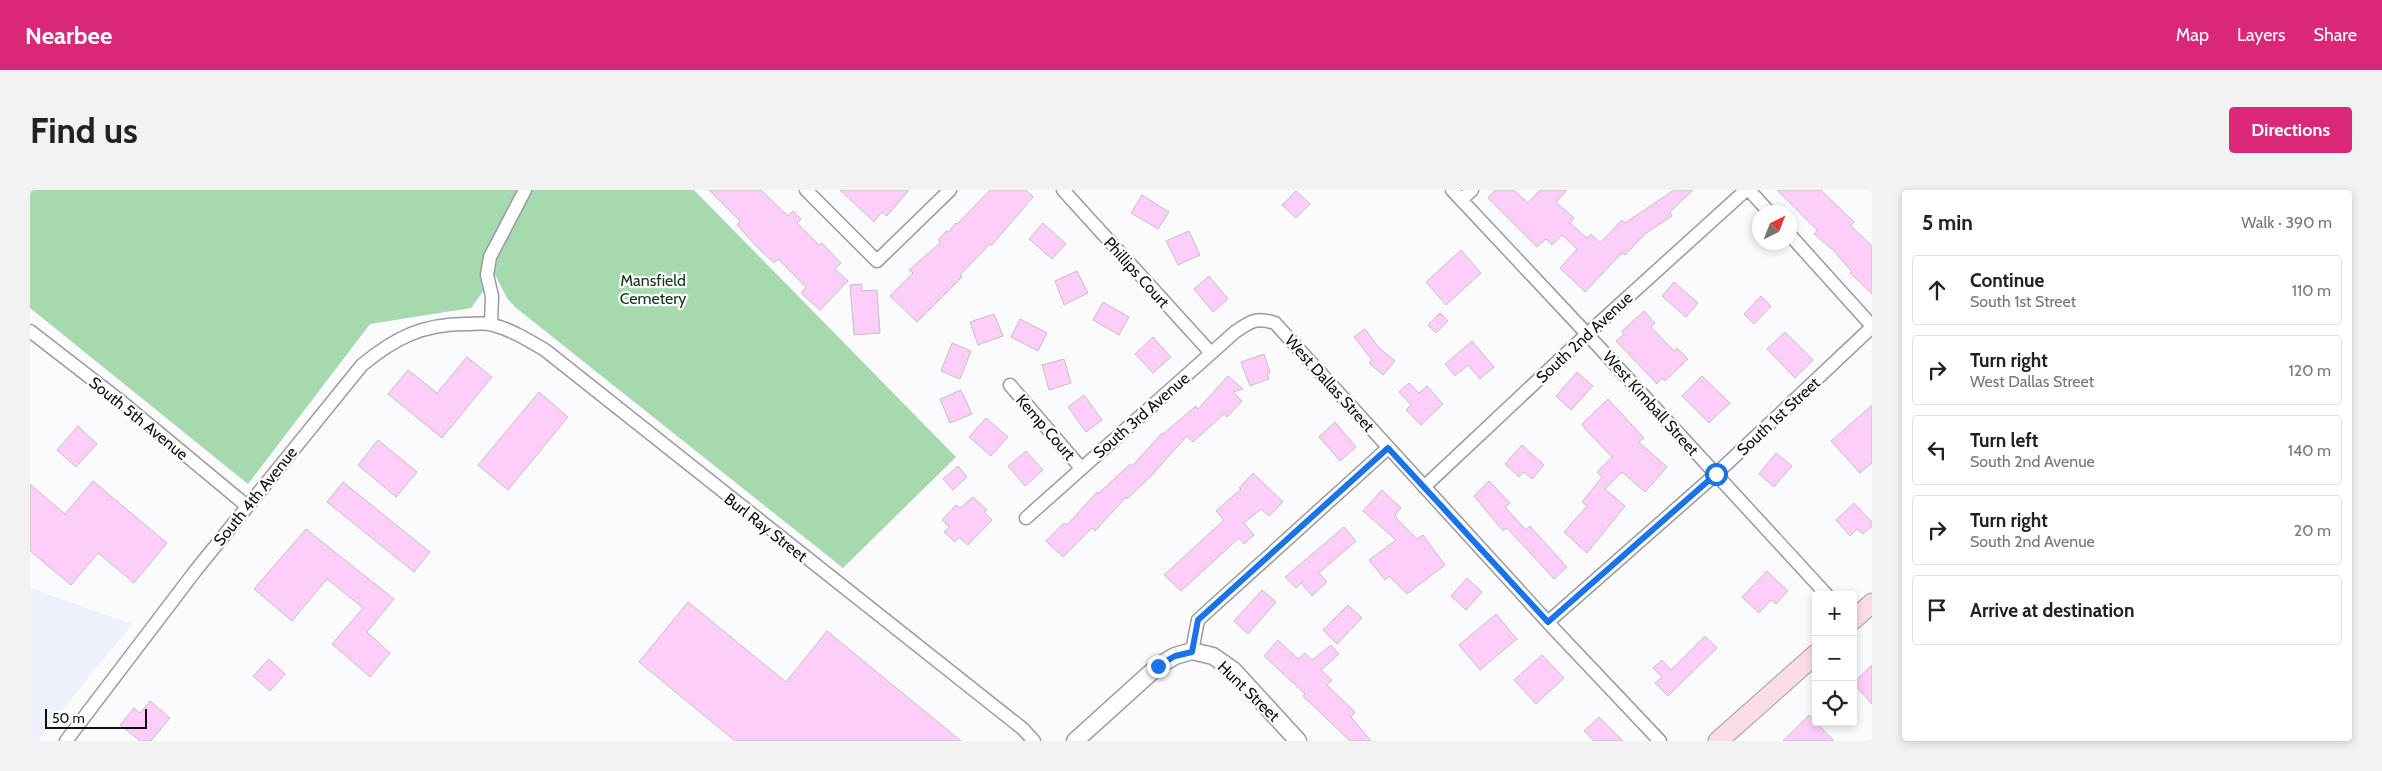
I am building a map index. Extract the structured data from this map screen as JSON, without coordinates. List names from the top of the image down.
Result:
{
  "streets": {
    "street": [
      "Phillips Court",
      "South 2nd Avenue",
      "West Dallas Street",
      "West Kimball Street",
      "South 3rd Avenue",
      "South 1st Street",
      "South 5th Avenue",
      "Kemp Court",
      "South 4th Avenue",
      "Burl Ray Street",
      "Hunt Street"
    ]
  },
  "crossings": [
    ["Phillips Court", "South 3rd Avenue"],
    ["South 2nd Avenue", "West Dallas Street"],
    ["South 2nd Avenue", "West Kimball Street"],
    ["West Dallas Street", "South 3rd Avenue"],
    ["West Dallas Street", "South 1st Street"],
    ["West Kimball Street", "South 1st Street"],
    ["South 3rd Avenue", "Kemp Court"],
    ["South 5th Avenue", "South 4th Avenue"],
    ["South 4th Avenue", "Burl Ray Street"]
  ],
  "parks": ["Mansfield Cemetery"],
  "scale_bar": "50 m",
  "north": "top right",
  "page": {
    "header": "Nearbee",
    "nav": ["Map", "Layers", "Share"],
    "buttons": "Directions",
    "title": "Find us",
    "heading": ["5 min", "Walk · 390 m"],
    "list": [
      ["Continue", "South 1st Street", "110 m"],
      ["Turn right", "West Dallas Street", "120 m"],
      ["Turn left", "South 2nd Avenue", "140 m"],
      ["Turn right", "South 2nd Avenue", "20 m"],
      "Arrive at destination"
    ],
    "map_buttons": ["+", "−"],
    "scale": "50 m"
  }
}
